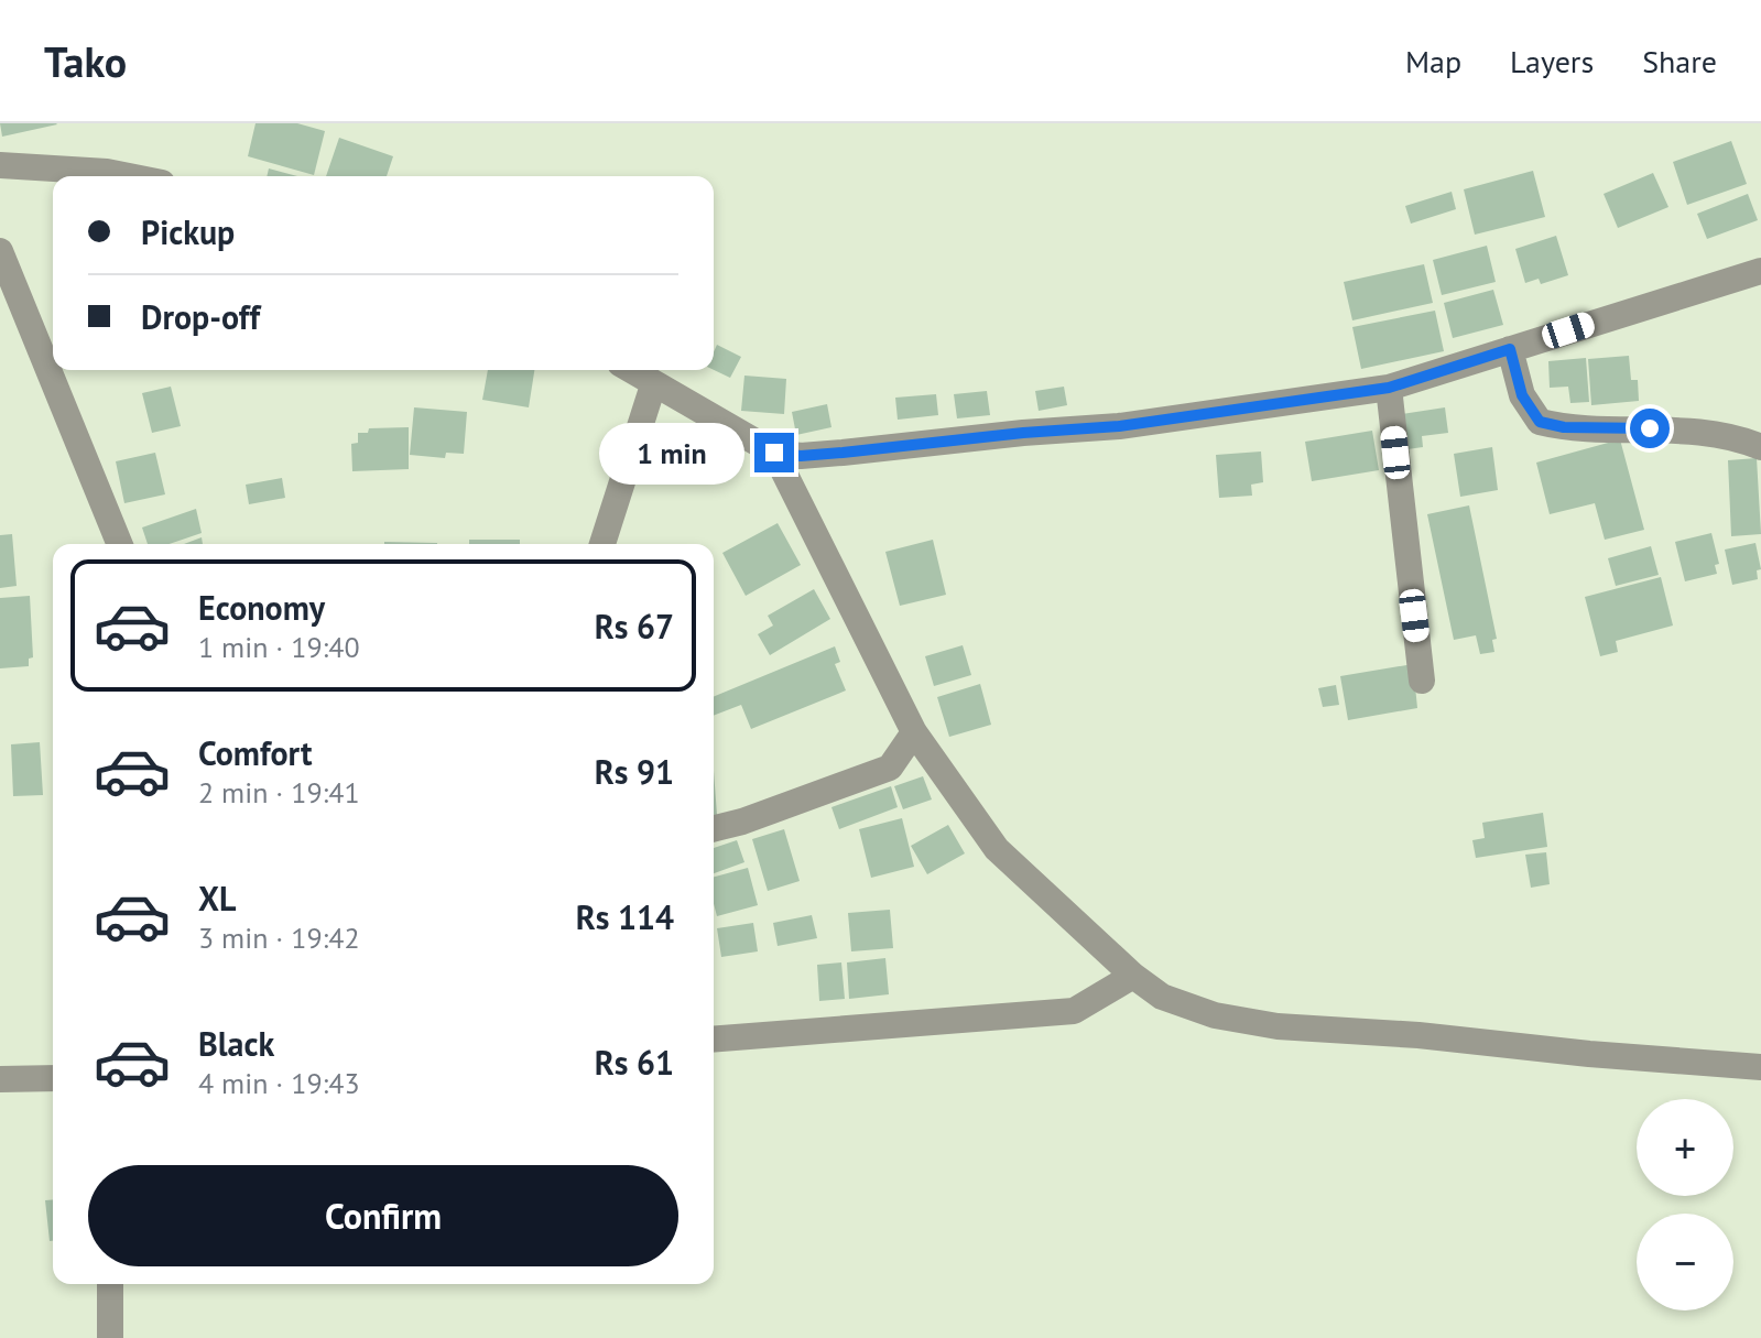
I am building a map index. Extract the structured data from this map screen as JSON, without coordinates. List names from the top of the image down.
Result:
{
  "page": {
    "header": "Tako",
    "nav": ["Map", "Layers", "Share"],
    "banner": ["Pickup", "Drop-off"],
    "bubble": "1 min",
    "list": [
      {
        "name": "Economy",
        "note": "1 min · 19:40",
        "value": "Rs 67"
      },
      {
        "name": "Comfort",
        "note": "2 min · 19:41",
        "value": "Rs 91"
      },
      {
        "name": "XL",
        "note": "3 min · 19:42",
        "value": "Rs 114"
      },
      {
        "name": "Black",
        "note": "4 min · 19:43",
        "value": "Rs 61"
      }
    ],
    "map_buttons": ["+", "−"],
    "buttons": "Confirm"
  }
}
